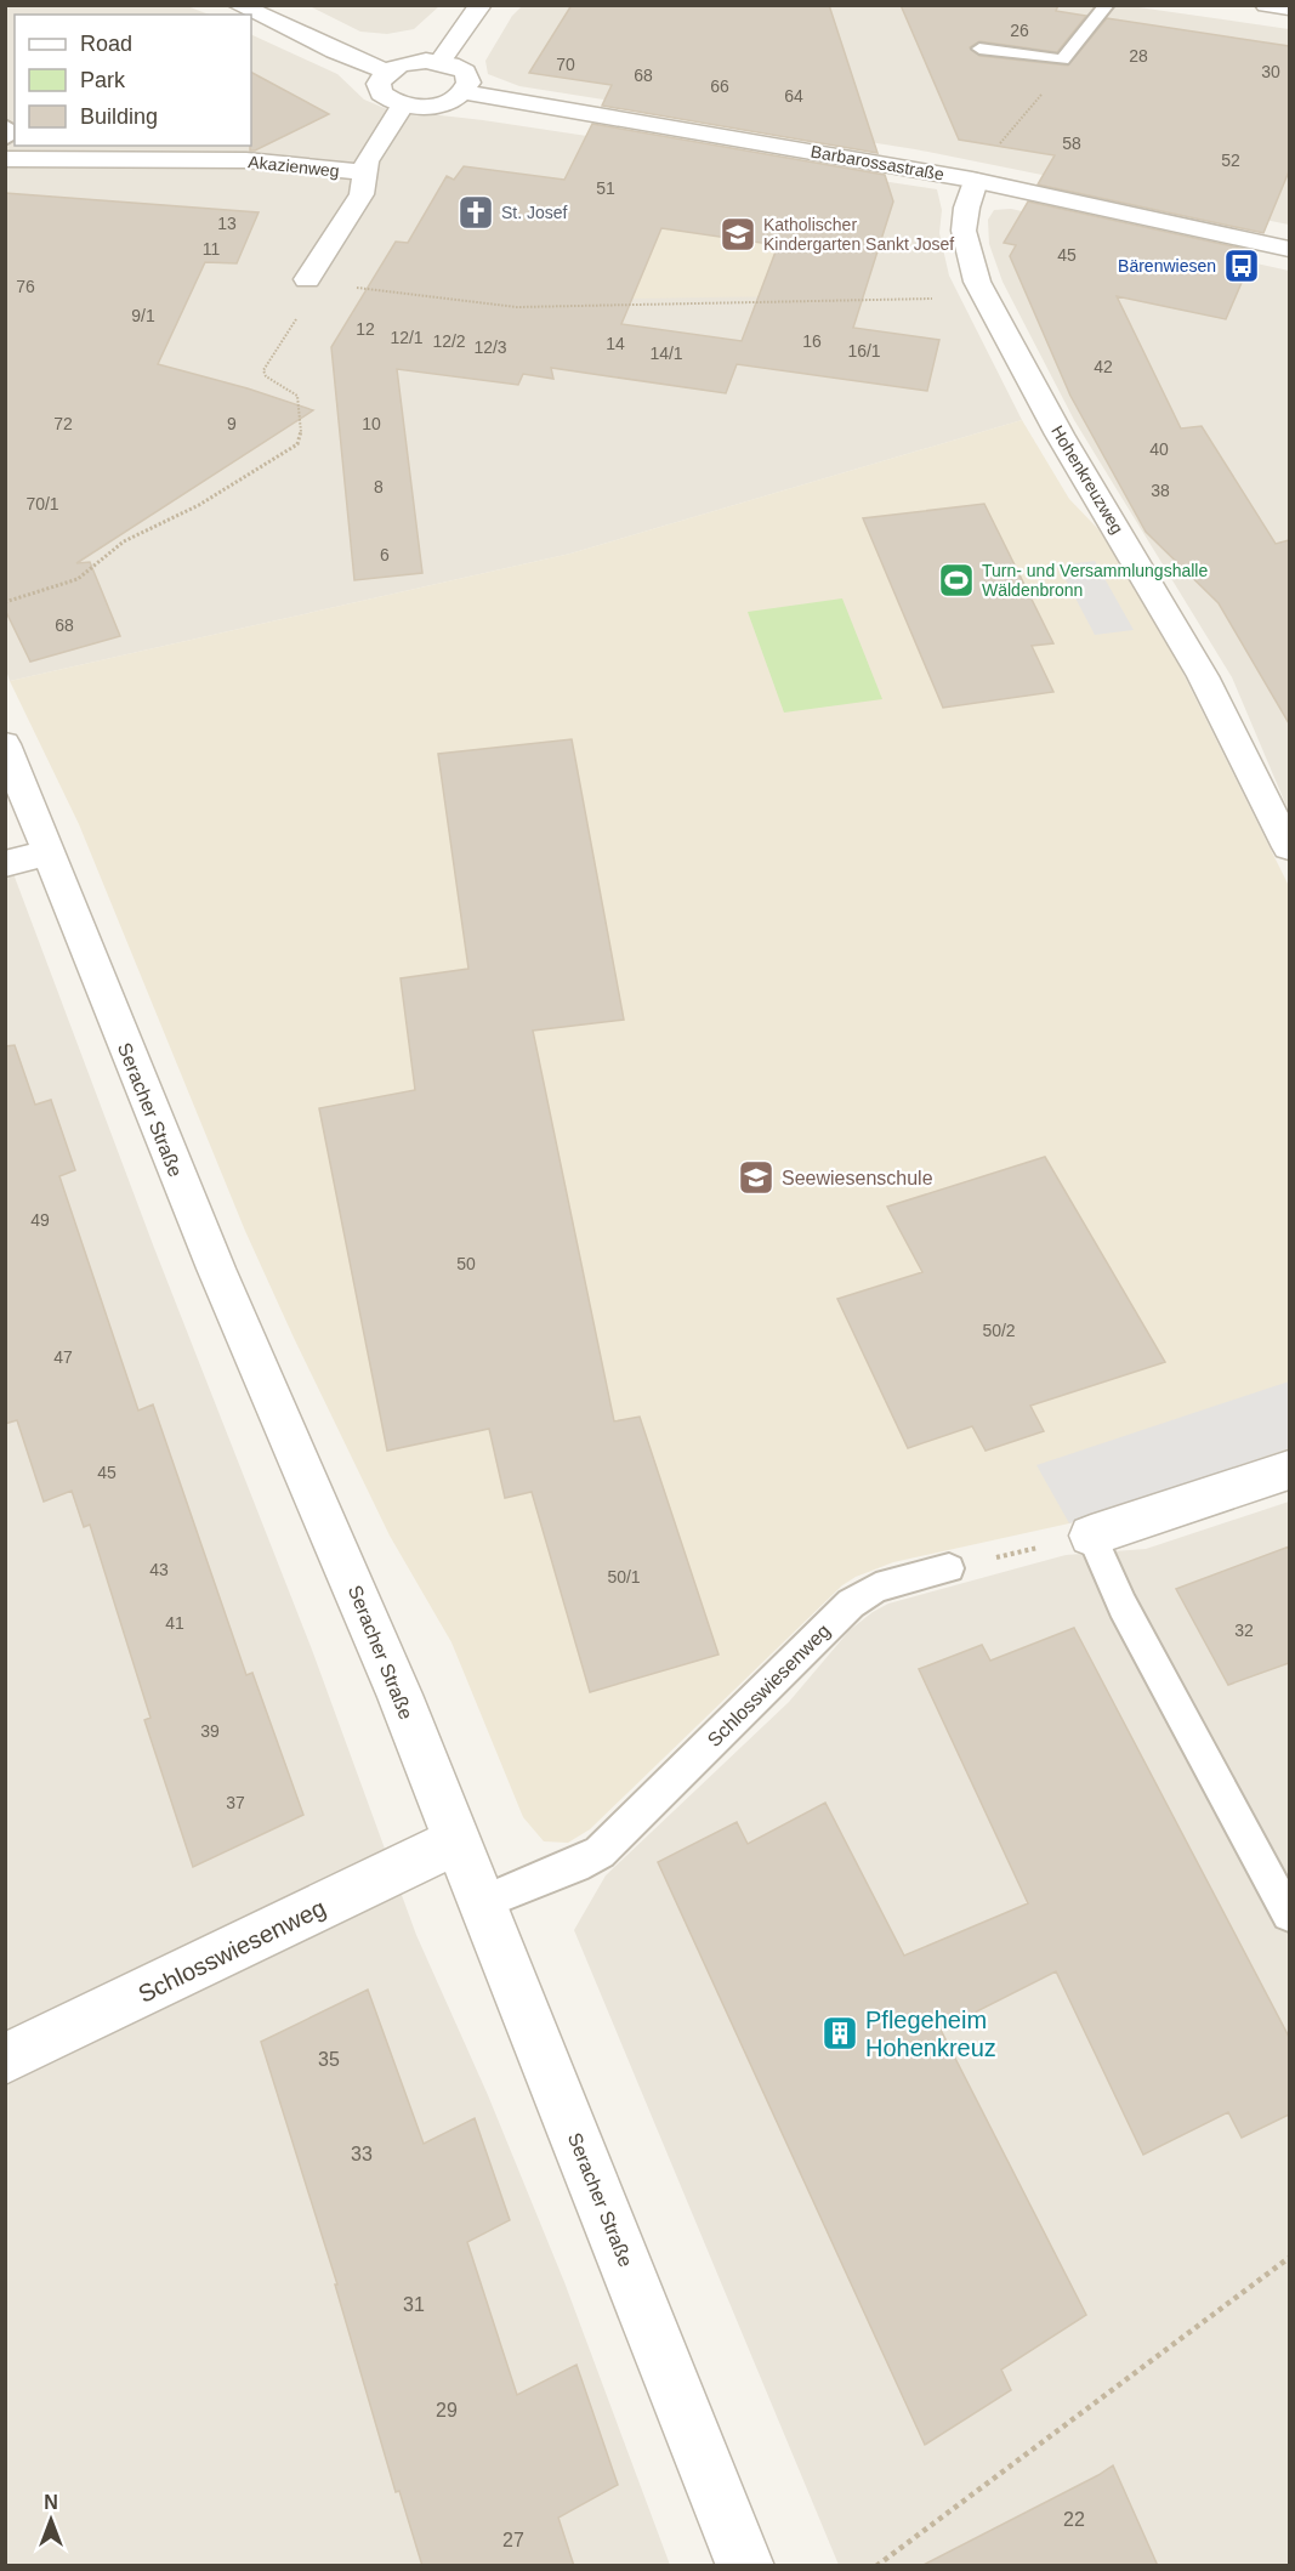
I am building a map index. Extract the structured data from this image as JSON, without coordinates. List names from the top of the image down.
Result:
{
  "streets": {
    "street": [
      "Barbarossastraße",
      "Akazienweg",
      "Hohenkreuzweg",
      "Seracher Straße",
      "Schlosswiesenweg"
    ]
  },
  "crossings": [
    ["Barbarossastraße", "Hohenkreuzweg"],
    ["Seracher Straße", "Schlosswiesenweg"]
  ],
  "places": {
    "church": ["St. Josef"],
    "school or university": ["Katholischer Kindergarten Sankt Josef", "Seewiesenschule"],
    "bus stop": ["Bärenwiesen"],
    "sports": ["Turn- und Versammlungshalle Wäldenbronn"],
    "building": ["Pflegeheim Hohenkreuz"]
  },
  "house_numbers": [
    "26",
    "28",
    "70",
    "30",
    "68",
    "66",
    "64",
    "58",
    "52",
    "51",
    "13",
    "11",
    "45",
    "76",
    "9/1",
    "12",
    "12/1",
    "12/2",
    "16",
    "14",
    "12/3",
    "16/1",
    "14/1",
    "42",
    "72",
    "9",
    "10",
    "40",
    "8",
    "38",
    "70/1",
    "6",
    "68",
    "49",
    "50",
    "50/2",
    "47",
    "45",
    "43",
    "50/1",
    "41",
    "32",
    "39",
    "37",
    "35",
    "33",
    "31",
    "29",
    "22",
    "27"
  ],
  "legend": ["Road", "Park", "Building"],
  "north": "top"
}
